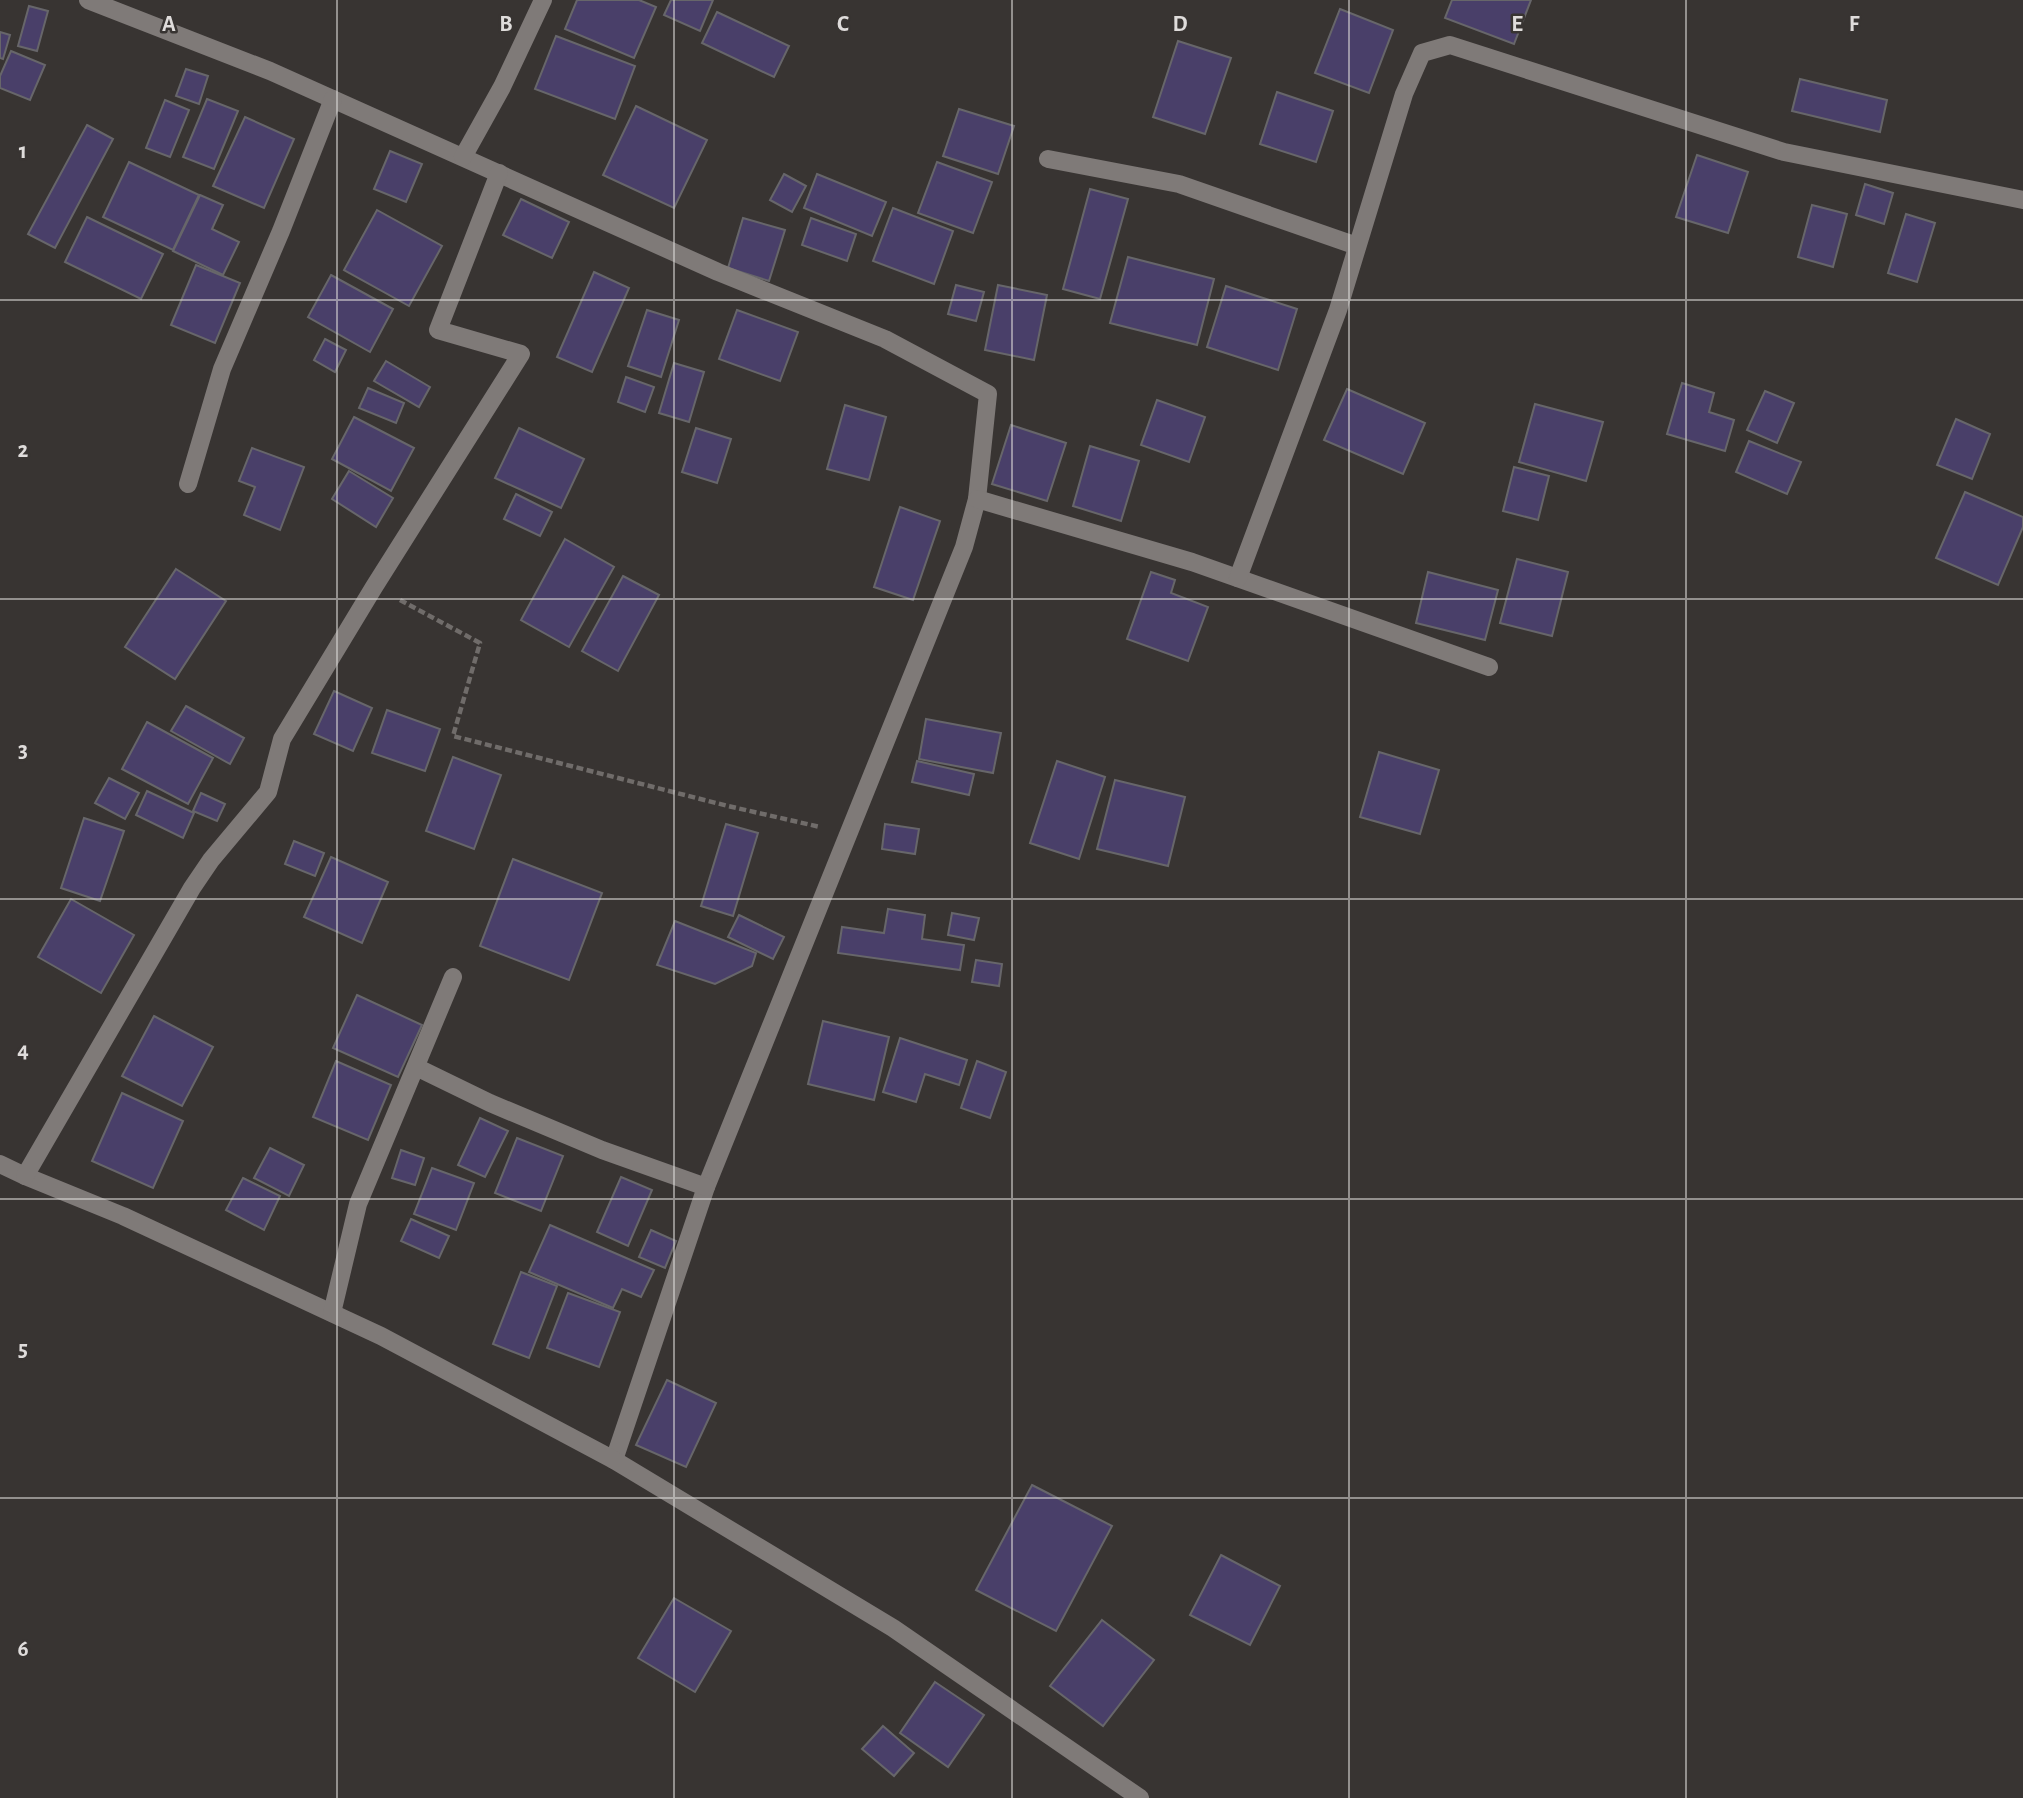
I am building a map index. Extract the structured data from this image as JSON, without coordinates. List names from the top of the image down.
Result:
{
  "grid": {
    "columns": [
      "A",
      "B",
      "C",
      "D",
      "E",
      "F"
    ],
    "rows": [
      "1",
      "2",
      "3",
      "4",
      "5",
      "6"
    ]
  }
}
